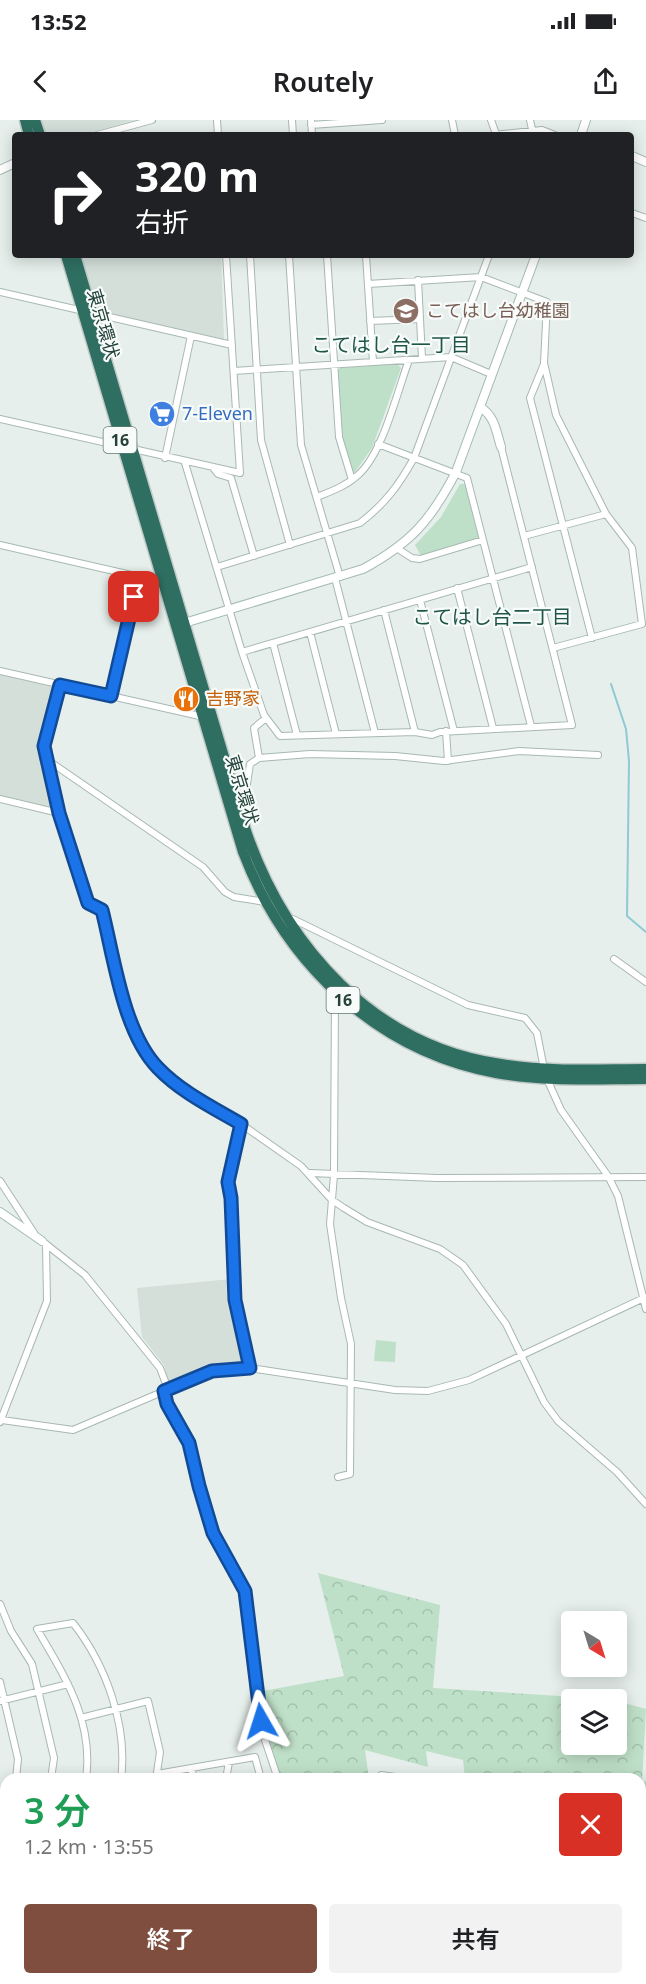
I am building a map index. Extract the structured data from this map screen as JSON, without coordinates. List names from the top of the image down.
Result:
{
  "streets": {
    "highway": ["東京環状", "16"]
  },
  "districts": ["こてはし台一丁目", "こてはし台二丁目"],
  "places": {
    "school or university": ["こてはし台幼稚園"],
    "supermarket": ["7-Eleven"],
    "restaurant": ["吉野家"]
  },
  "north": "bottom right",
  "page": {
    "status": "13:52",
    "header": "Routely",
    "turn": ["320 m", "右折"],
    "heading": ["3 分", "1.2 km · 13:55"],
    "buttons": ["終了", "共有"]
  }
}
